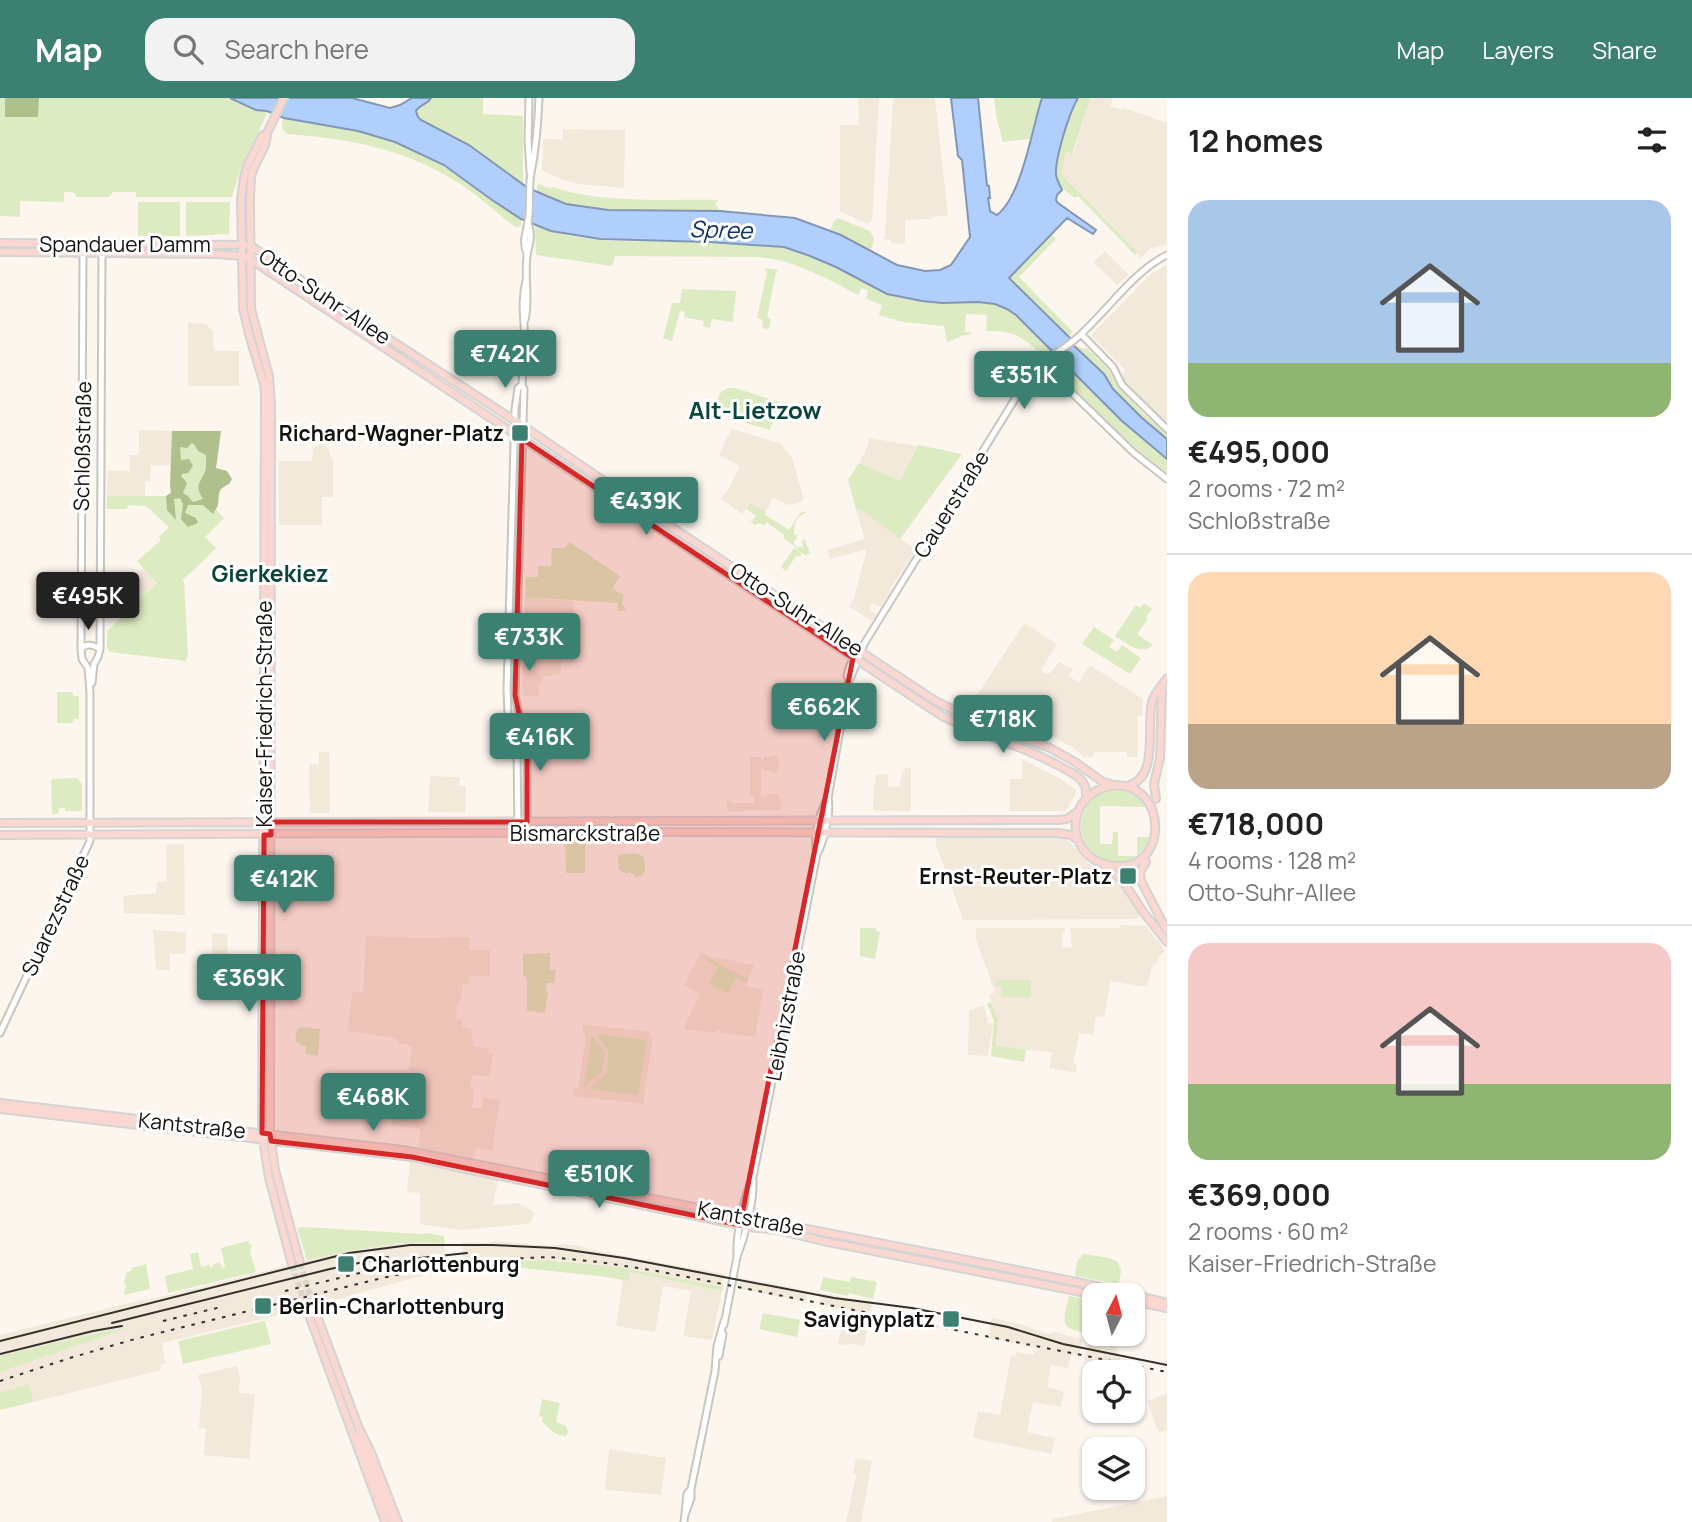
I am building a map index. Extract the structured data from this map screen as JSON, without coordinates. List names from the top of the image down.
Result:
{
  "streets": {
    "main road": [
      "Spandauer Damm",
      "Otto-Suhr-Allee",
      "Kaiser-Friedrich-Straße",
      "Bismarckstraße",
      "Kantstraße"
    ],
    "street": [
      "Schloßstraße",
      "Cauerstraße",
      "Suarezstraße",
      "Leibnizstraße"
    ]
  },
  "crossings": [
    ["Spandauer Damm", "Otto-Suhr-Allee"],
    ["Spandauer Damm", "Schloßstraße"],
    ["Spandauer Damm", "Kaiser-Friedrich-Straße"],
    ["Otto-Suhr-Allee", "Cauerstraße"],
    ["Otto-Suhr-Allee", "Kaiser-Friedrich-Straße"],
    ["Otto-Suhr-Allee", "Leibnizstraße"],
    ["Schloßstraße", "Bismarckstraße"],
    ["Schloßstraße", "Suarezstraße"],
    ["Cauerstraße", "Leibnizstraße"],
    ["Kaiser-Friedrich-Straße", "Bismarckstraße"],
    ["Kaiser-Friedrich-Straße", "Kantstraße"],
    ["Bismarckstraße", "Suarezstraße"],
    ["Bismarckstraße", "Leibnizstraße"],
    ["Leibnizstraße", "Kantstraße"]
  ],
  "districts": ["Alt-Lietzow", "Gierkekiez"],
  "water": ["Spree"],
  "places": {
    "transit": [
      "Richard-Wagner-Platz",
      "Ernst-Reuter-Platz",
      "Charlottenburg",
      "Berlin-Charlottenburg",
      "Savignyplatz"
    ]
  },
  "north": "top",
  "page": {
    "header": "Map",
    "search": "Search here",
    "nav": ["Map", "Layers", "Share"],
    "heading": "12 homes",
    "list": [
      {
        "name": "€495,000",
        "note": "2 rooms · 72 m² · Schloßstraße"
      },
      {
        "name": "€718,000",
        "note": "4 rooms · 128 m² · Otto-Suhr-Allee"
      },
      {
        "name": "€369,000",
        "note": "2 rooms · 60 m² · Kaiser-Friedrich-Straße"
      }
    ],
    "price": [
      "€742K",
      "€351K",
      "€439K",
      "€495K",
      "€733K",
      "€662K",
      "€718K",
      "€416K",
      "€412K",
      "€369K",
      "€468K",
      "€510K"
    ]
  }
}
